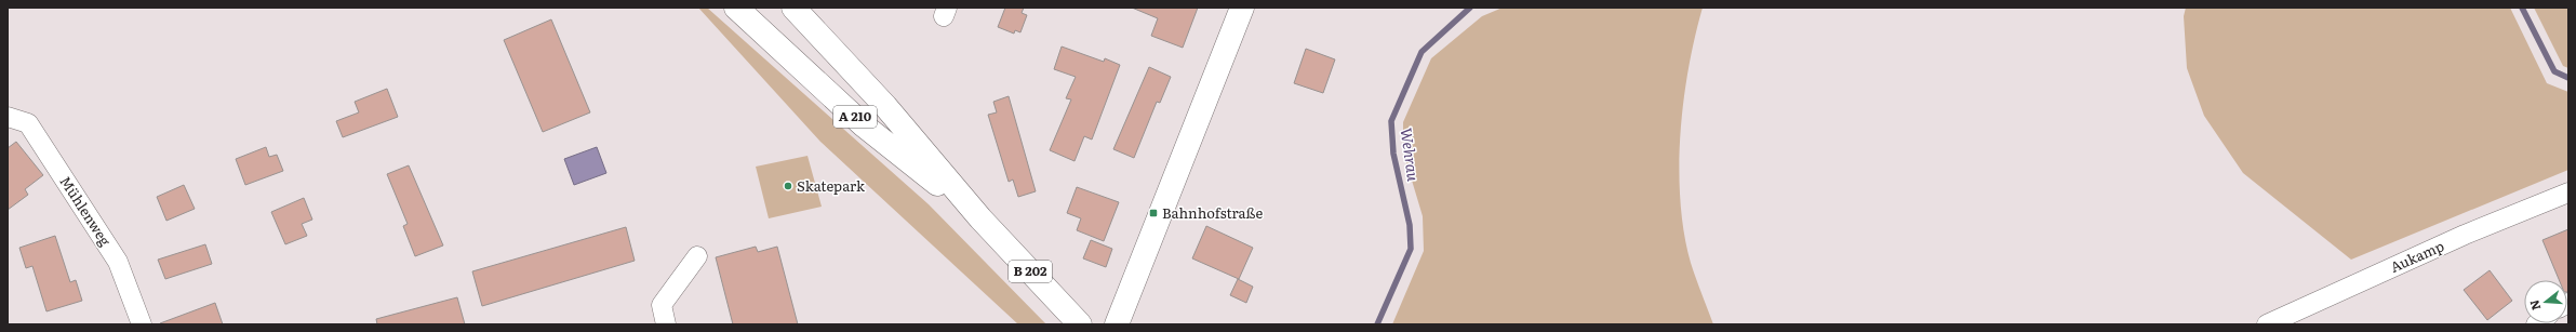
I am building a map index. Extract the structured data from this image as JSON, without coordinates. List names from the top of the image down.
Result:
{
  "streets": {
    "main road": ["A 210", "B 202"],
    "street": ["Mühlenweg", "Aukamp"]
  },
  "crossings": [
    ["A 210", "B 202"]
  ],
  "water": ["Wehrau"],
  "places": {
    "other": ["Skatepark"],
    "transit": ["Bahnhofstraße"]
  },
  "north": "left"
}
